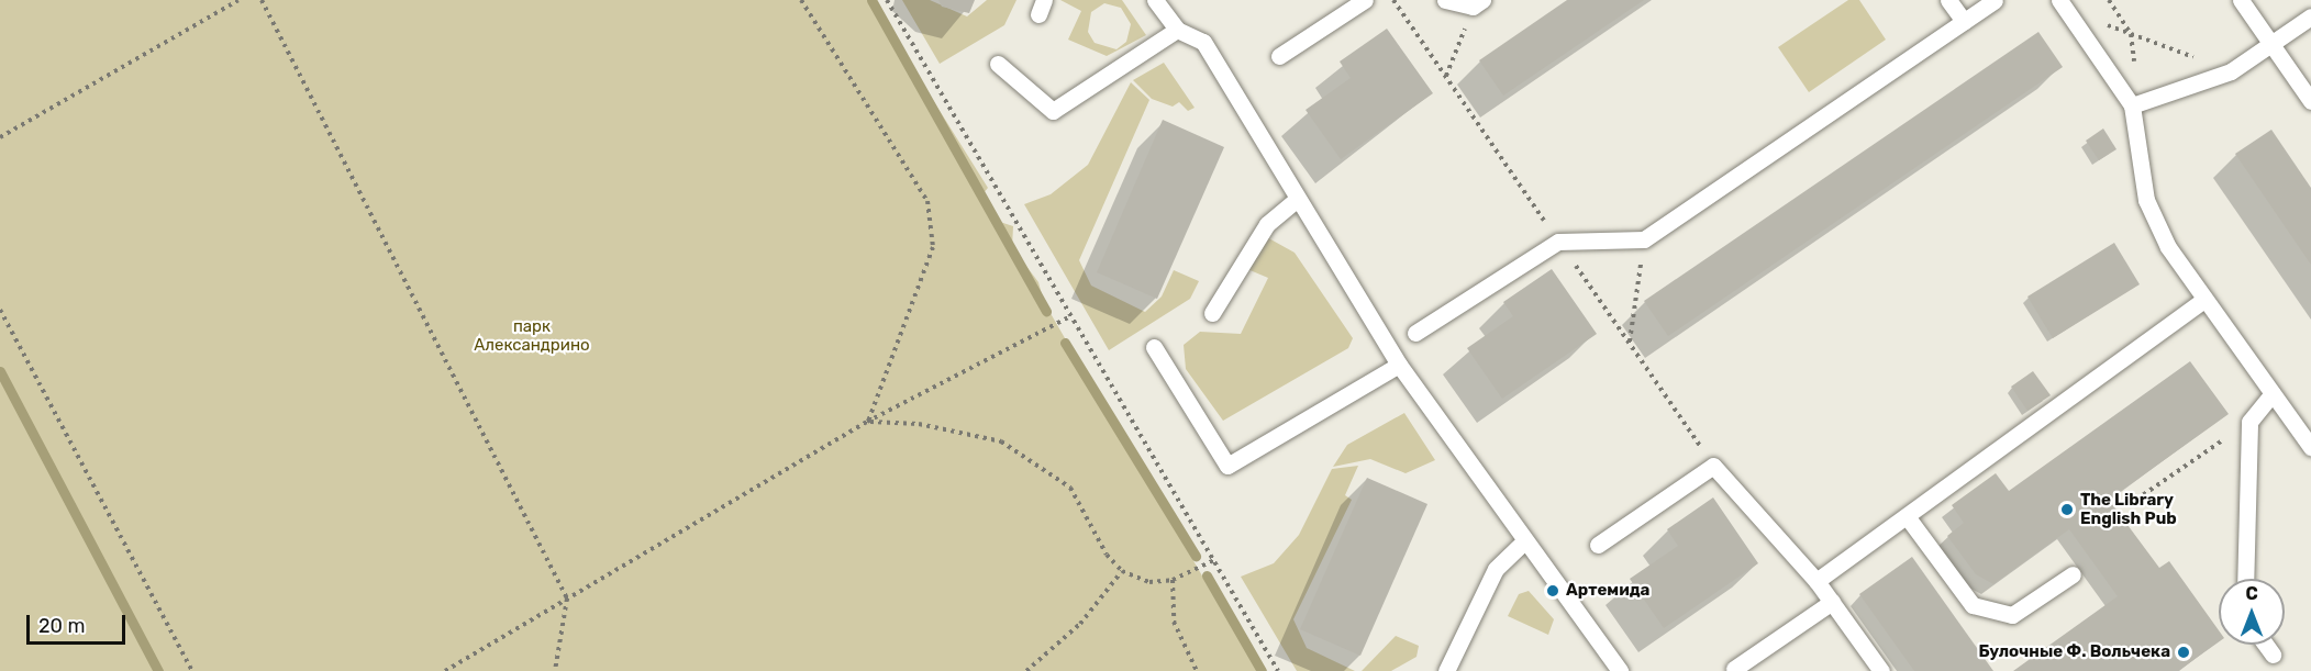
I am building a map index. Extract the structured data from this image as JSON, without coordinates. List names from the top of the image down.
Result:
{
  "parks": ["парк Александрино"],
  "places": ["The Library English Pub", "Артемида", "Булочные Ф. Вольчека"],
  "scale_bar": "20 m",
  "north": "top"
}
